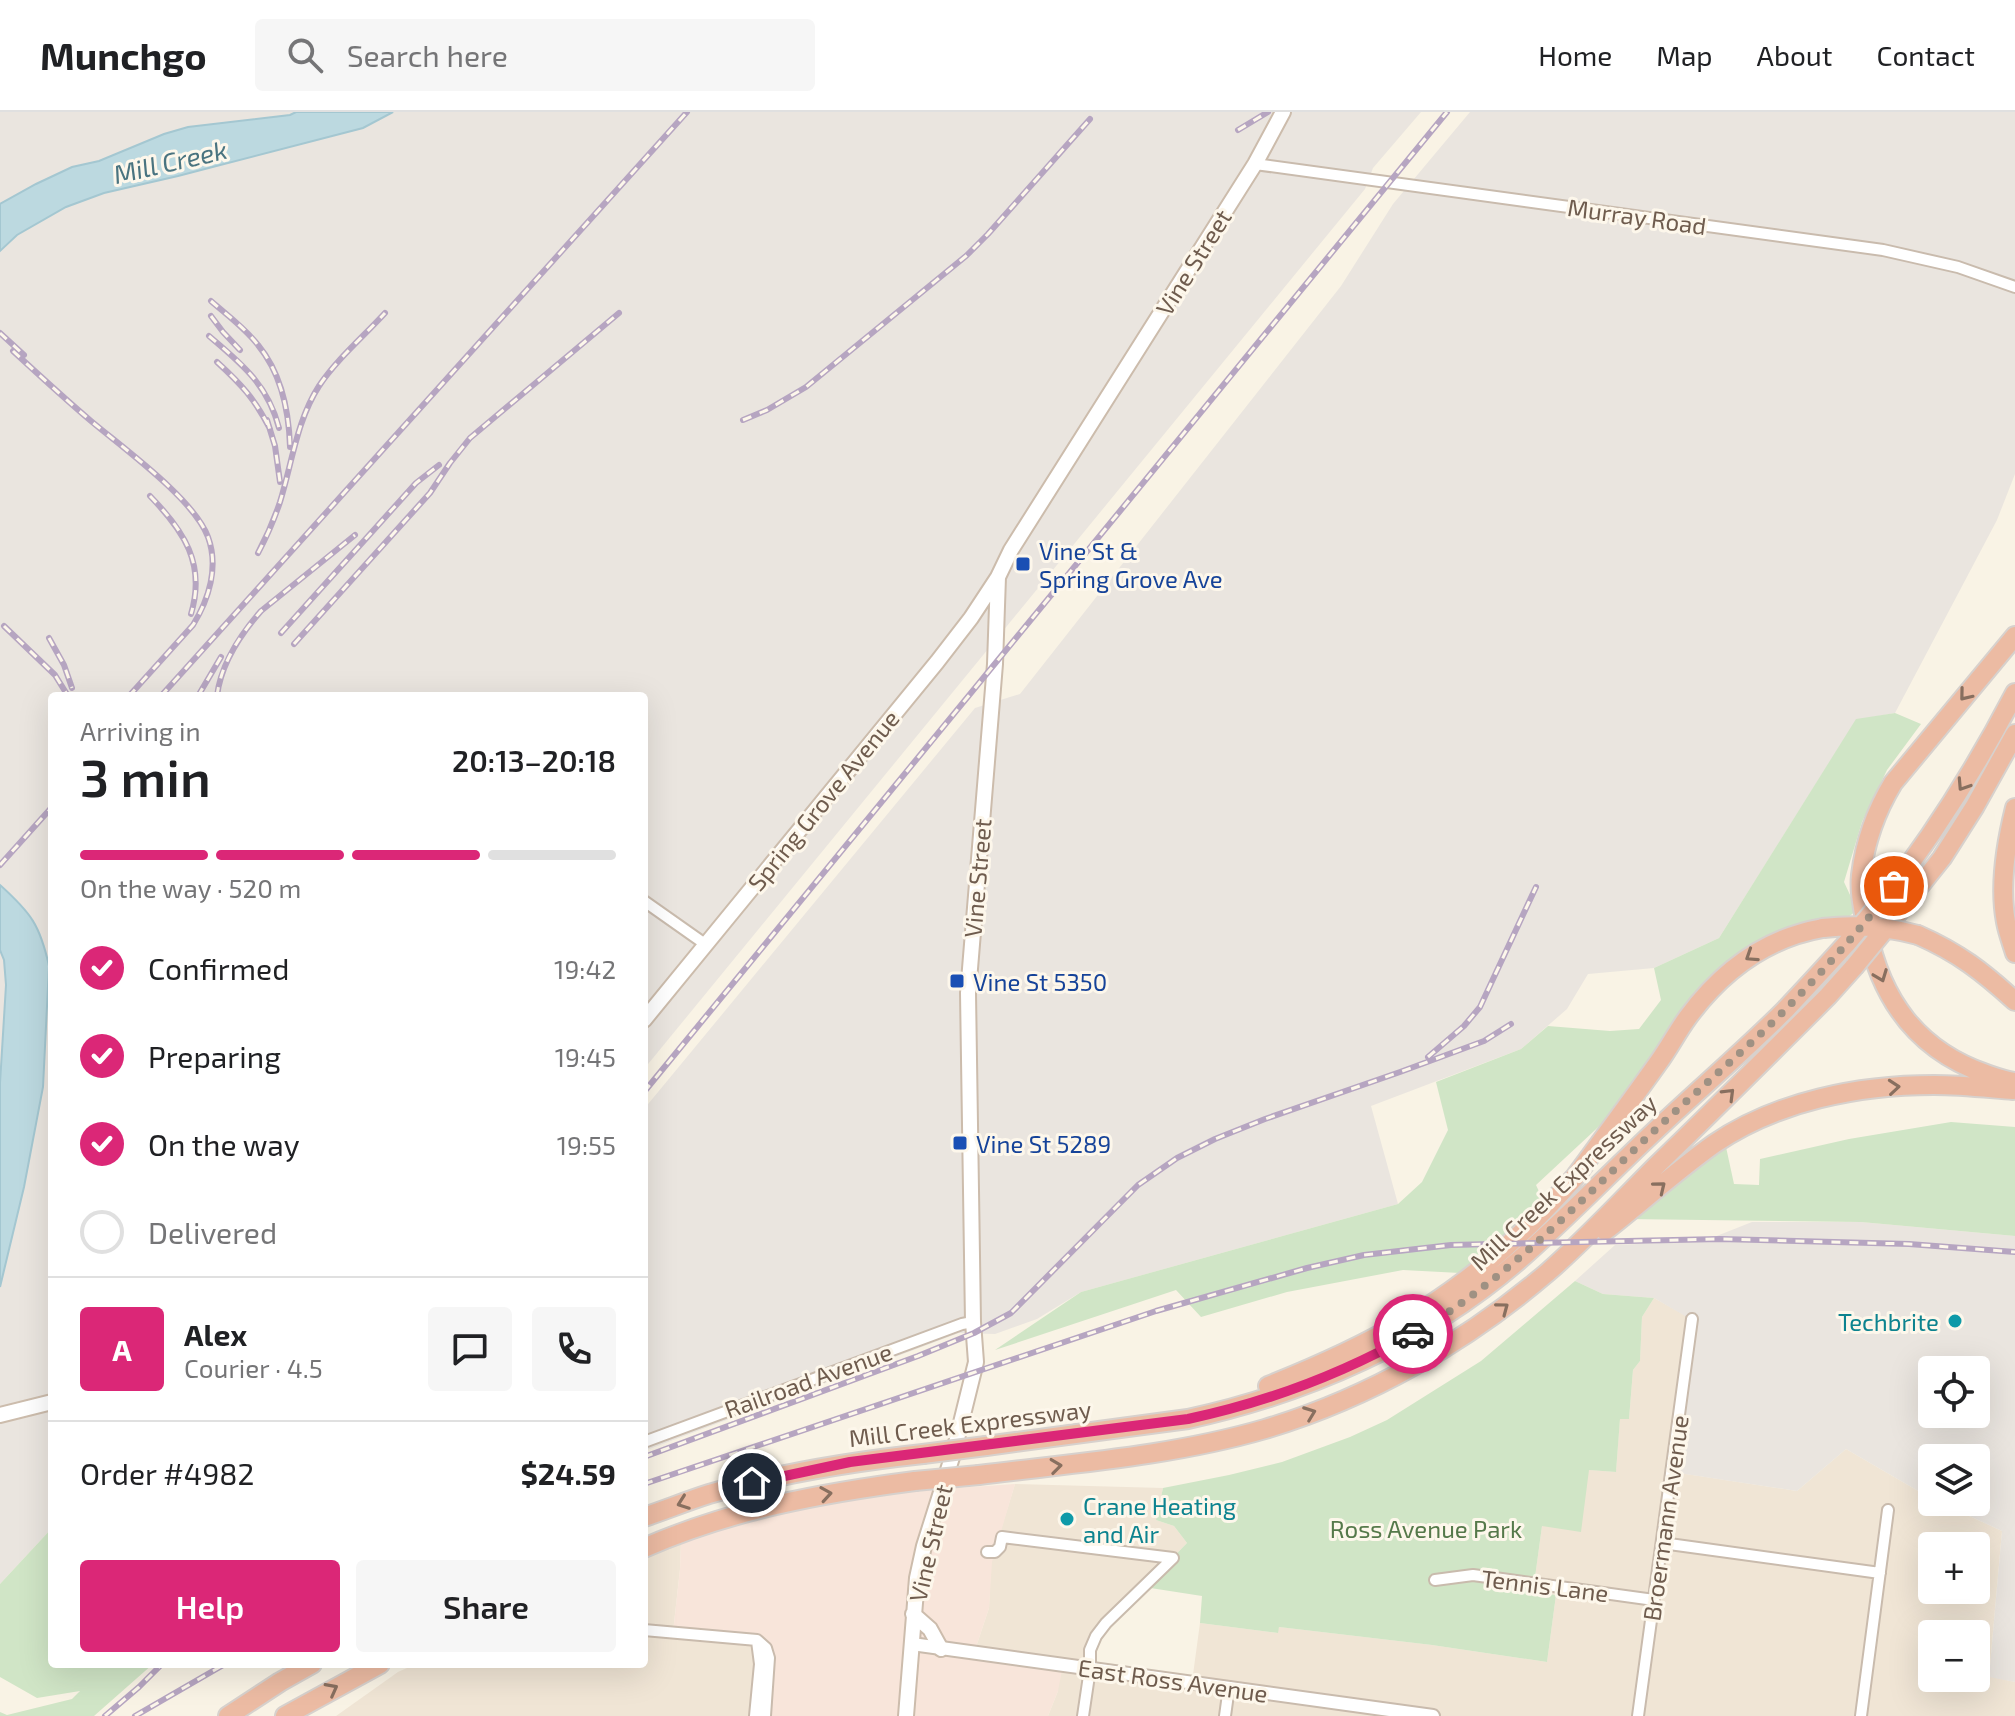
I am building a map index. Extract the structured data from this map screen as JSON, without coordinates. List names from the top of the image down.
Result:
{
  "streets": {
    "highway": ["Mill Creek Expressway"],
    "main road": ["Vine Street", "Spring Grove Avenue"],
    "street": [
      "Murray Road",
      "Railroad Avenue",
      "Broermann Avenue",
      "Tennis Lane",
      "East Ross Avenue"
    ]
  },
  "crossings": [
    ["Murray Road", "Vine Street"],
    ["Vine Street", "Spring Grove Avenue"],
    ["Vine Street", "Railroad Avenue"],
    ["Vine Street", "East Ross Avenue"],
    ["Broermann Avenue", "Tennis Lane"]
  ],
  "water": ["Mill Creek"],
  "parks": ["Ross Avenue Park"],
  "places": {
    "transit": ["Vine St & Spring Grove Ave", "Vine St 5350", "Vine St 5289"],
    "other": ["Techbrite", "Crane Heating and Air"]
  },
  "page": {
    "header": "Munchgo",
    "search": "Search here",
    "nav": [
      "Home",
      "Map",
      "About",
      "Contact"
    ],
    "heading": ["3 min", "Arriving in", "20:13–20:18"],
    "panel": [
      "Alex",
      "Courier · 4.5",
      "Order #4982",
      "$24.59"
    ],
    "bar": "On the way · 520 m",
    "list": [
      ["Confirmed", "19:42"],
      ["Preparing", "19:45"],
      ["On the way", "19:55"],
      "Delivered"
    ],
    "round": "A",
    "map_buttons": ["+", "−"],
    "buttons": ["Help", "Share"]
  }
}
